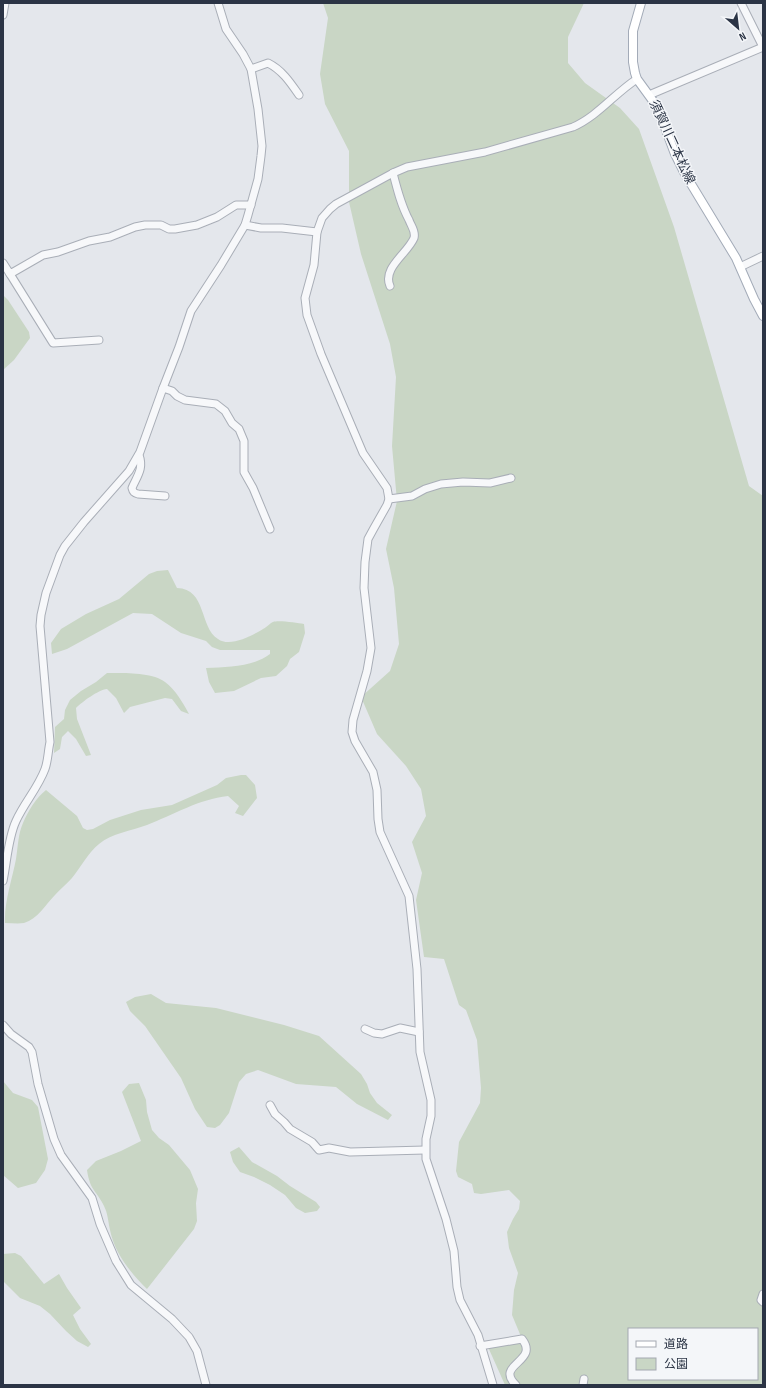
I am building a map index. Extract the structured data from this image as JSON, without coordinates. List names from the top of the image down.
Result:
{
  "streets": {
    "main road": ["須賀川二本松線"]
  },
  "legend": ["道路", "公園"],
  "north": "bottom right"
}
